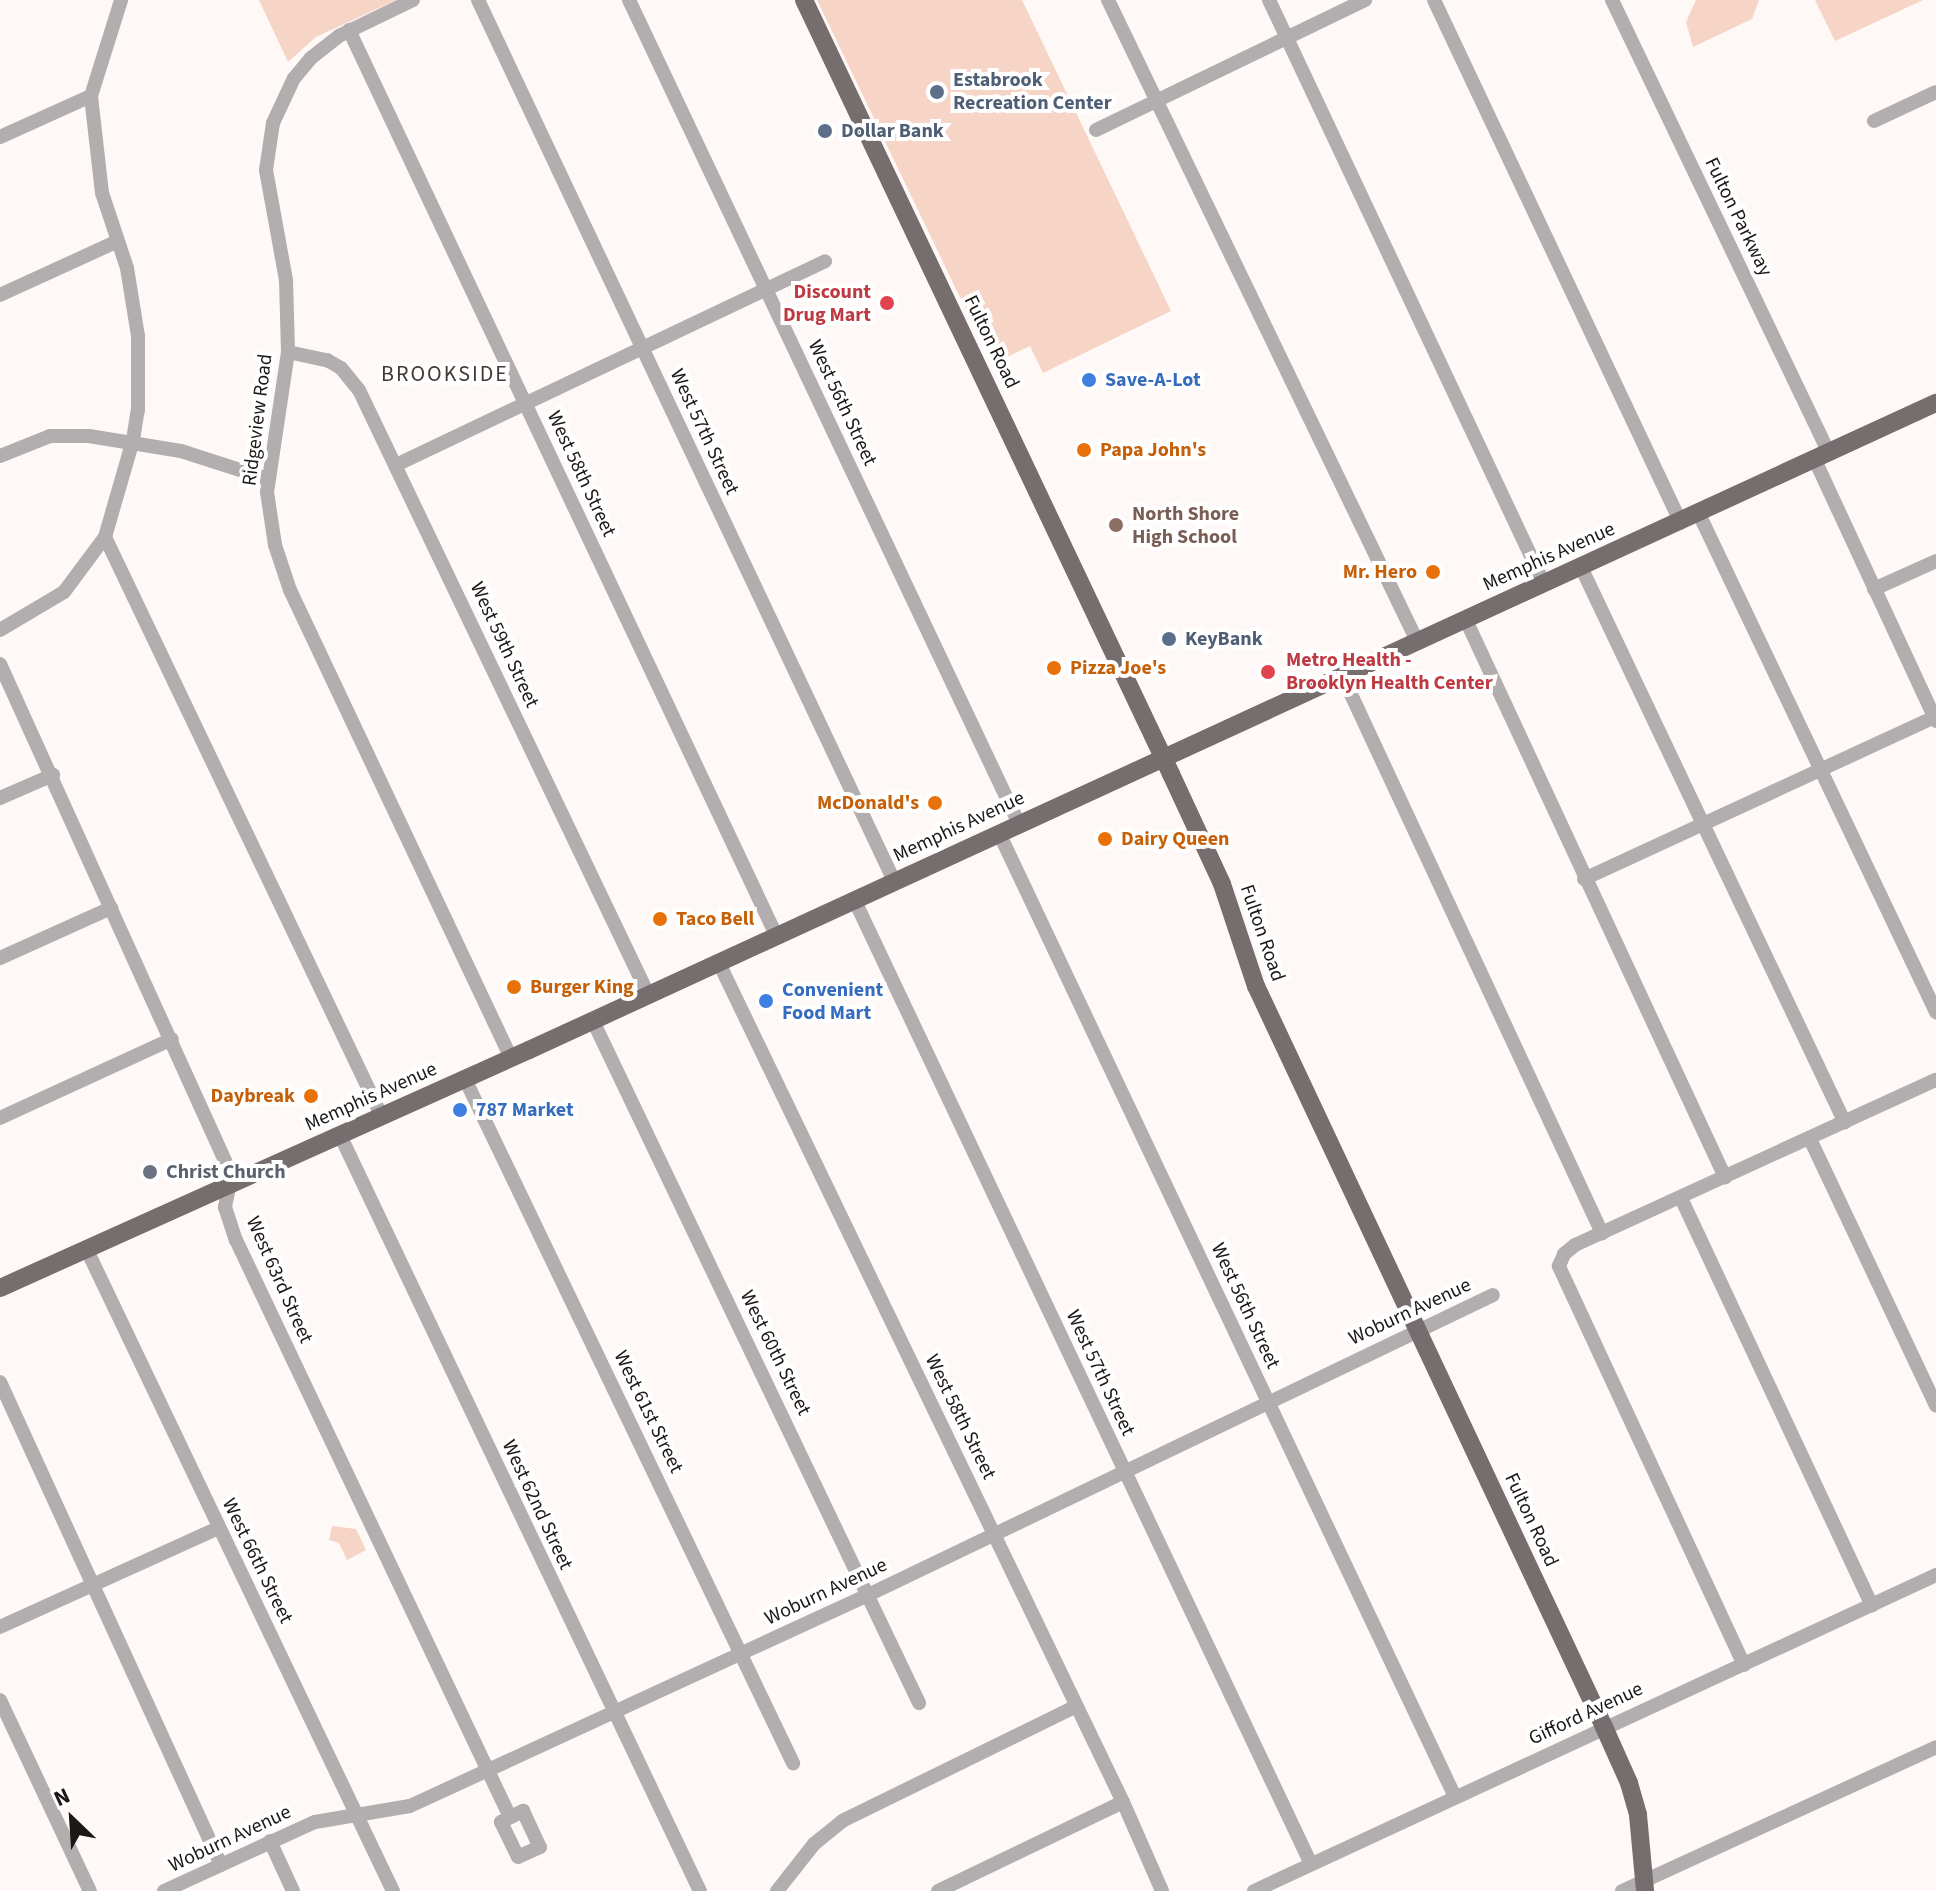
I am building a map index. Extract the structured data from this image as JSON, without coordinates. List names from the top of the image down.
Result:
{
  "streets": {
    "main road": ["Fulton Road", "Memphis Avenue"],
    "street": [
      "Fulton Parkway",
      "West 56th Street",
      "Ridgeview Road",
      "West 57th Street",
      "West 58th Street",
      "West 59th Street",
      "West 63rd Street",
      "Woburn Avenue",
      "West 60th Street",
      "West 61st Street",
      "West 62nd Street",
      "West 66th Street",
      "Gifford Avenue"
    ]
  },
  "crossings": [
    ["Fulton Parkway", "Memphis Avenue"],
    ["Fulton Road", "Memphis Avenue"],
    ["Fulton Road", "Woburn Avenue"],
    ["Fulton Road", "Gifford Avenue"],
    ["West 56th Street", "Memphis Avenue"],
    ["West 56th Street", "Woburn Avenue"],
    ["West 56th Street", "Gifford Avenue"],
    ["Ridgeview Road", "West 58th Street"],
    ["Ridgeview Road", "Memphis Avenue"],
    ["Ridgeview Road", "West 59th Street"],
    ["West 57th Street", "Memphis Avenue"],
    ["West 57th Street", "Woburn Avenue"],
    ["West 57th Street", "Gifford Avenue"],
    ["West 58th Street", "Memphis Avenue"],
    ["West 58th Street", "Woburn Avenue"],
    ["Memphis Avenue", "West 59th Street"],
    ["Memphis Avenue", "West 63rd Street"],
    ["Memphis Avenue", "West 60th Street"],
    ["Memphis Avenue", "West 61st Street"],
    ["Memphis Avenue", "West 62nd Street"],
    ["Memphis Avenue", "West 66th Street"],
    ["West 63rd Street", "Woburn Avenue"],
    ["Woburn Avenue", "West 60th Street"],
    ["Woburn Avenue", "West 61st Street"],
    ["Woburn Avenue", "West 62nd Street"],
    ["Woburn Avenue", "West 66th Street"]
  ],
  "districts": ["BROOKSIDE"],
  "places": [
    "Estabrook Recreation Center",
    "Dollar Bank",
    "Discount Drug Mart",
    "Save-A-Lot",
    "Papa John's",
    "North Shore High School",
    "Mr. Hero",
    "KeyBank",
    "Pizza Joe's",
    "Metro Health - Brooklyn Health Center",
    "McDonald's",
    "Dairy Queen",
    "Taco Bell",
    "Burger King",
    "Convenient Food Mart",
    "Daybreak",
    "787 Market",
    "Christ Church"
  ],
  "north": "top left"
}
